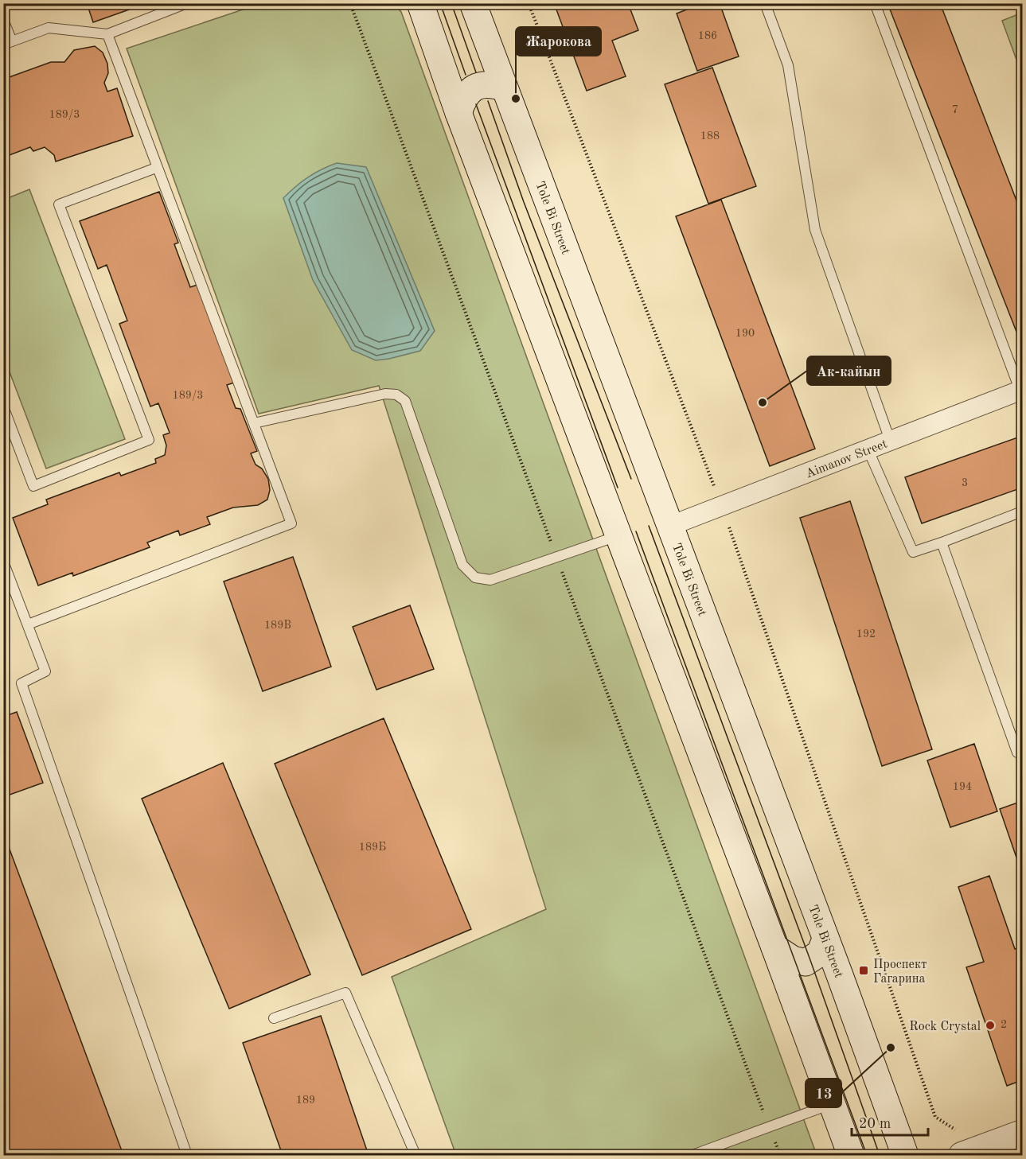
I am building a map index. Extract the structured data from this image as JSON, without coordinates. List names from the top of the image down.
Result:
{
  "streets": {
    "main road": ["Tole Bi Street"],
    "street": ["Aimanov Street"]
  },
  "crossings": [
    ["Tole Bi Street", "Aimanov Street"]
  ],
  "places": {
    "other": [
      "Жарокова",
      "Ак-кайын",
      "Rock Crystal",
      "13"
    ],
    "transit": ["Проспект Гагарина"]
  },
  "house_numbers": [
    "186",
    "7",
    "189/3",
    "188",
    "190",
    "189/3",
    "3",
    "189В",
    "192",
    "194",
    "189Б",
    "2",
    "189"
  ],
  "scale_bar": "20 m"
}
